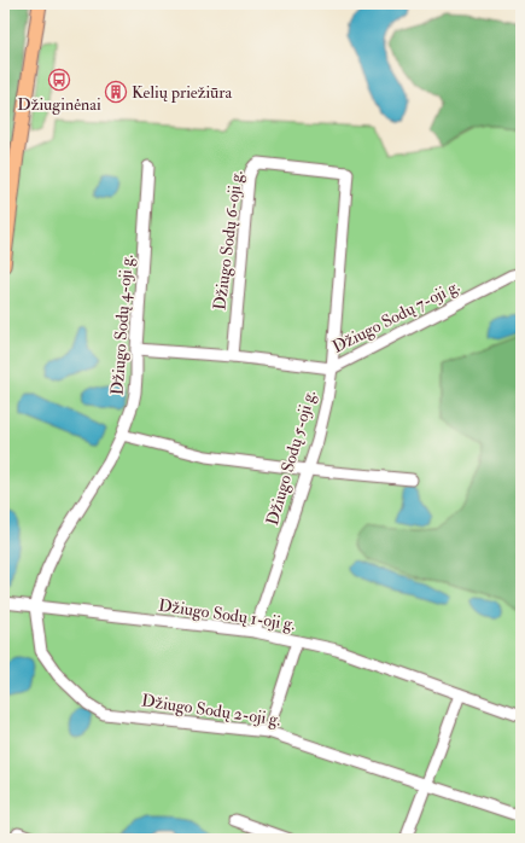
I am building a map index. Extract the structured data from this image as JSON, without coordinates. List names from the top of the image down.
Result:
{
  "streets": {
    "street": [
      "Džiugo Sodų 6-oji g.",
      "Džiugo Sodų 7-oji g.",
      "Džiugo Sodų 4-oji g.",
      "Džiugo Sodų 5-oji g.",
      "Džiugo Sodų 1-oji g.",
      "Džiugo Sodų 2-oji g."
    ]
  },
  "crossings": [
    ["Džiugo Sodų 6-oji g.", "Džiugo Sodų 7-oji g."],
    ["Džiugo Sodų 6-oji g.", "Džiugo Sodų 5-oji g."],
    ["Džiugo Sodų 7-oji g.", "Džiugo Sodų 4-oji g."],
    ["Džiugo Sodų 7-oji g.", "Džiugo Sodų 5-oji g."],
    ["Džiugo Sodų 4-oji g.", "Džiugo Sodų 1-oji g."],
    ["Džiugo Sodų 4-oji g.", "Džiugo Sodų 2-oji g."],
    ["Džiugo Sodų 5-oji g.", "Džiugo Sodų 1-oji g."],
    ["Džiugo Sodų 1-oji g.", "Džiugo Sodų 2-oji g."]
  ],
  "places": {
    "bus stop": ["Džiuginėnai"],
    "building": ["Kelių priežiūra"]
  }
}
